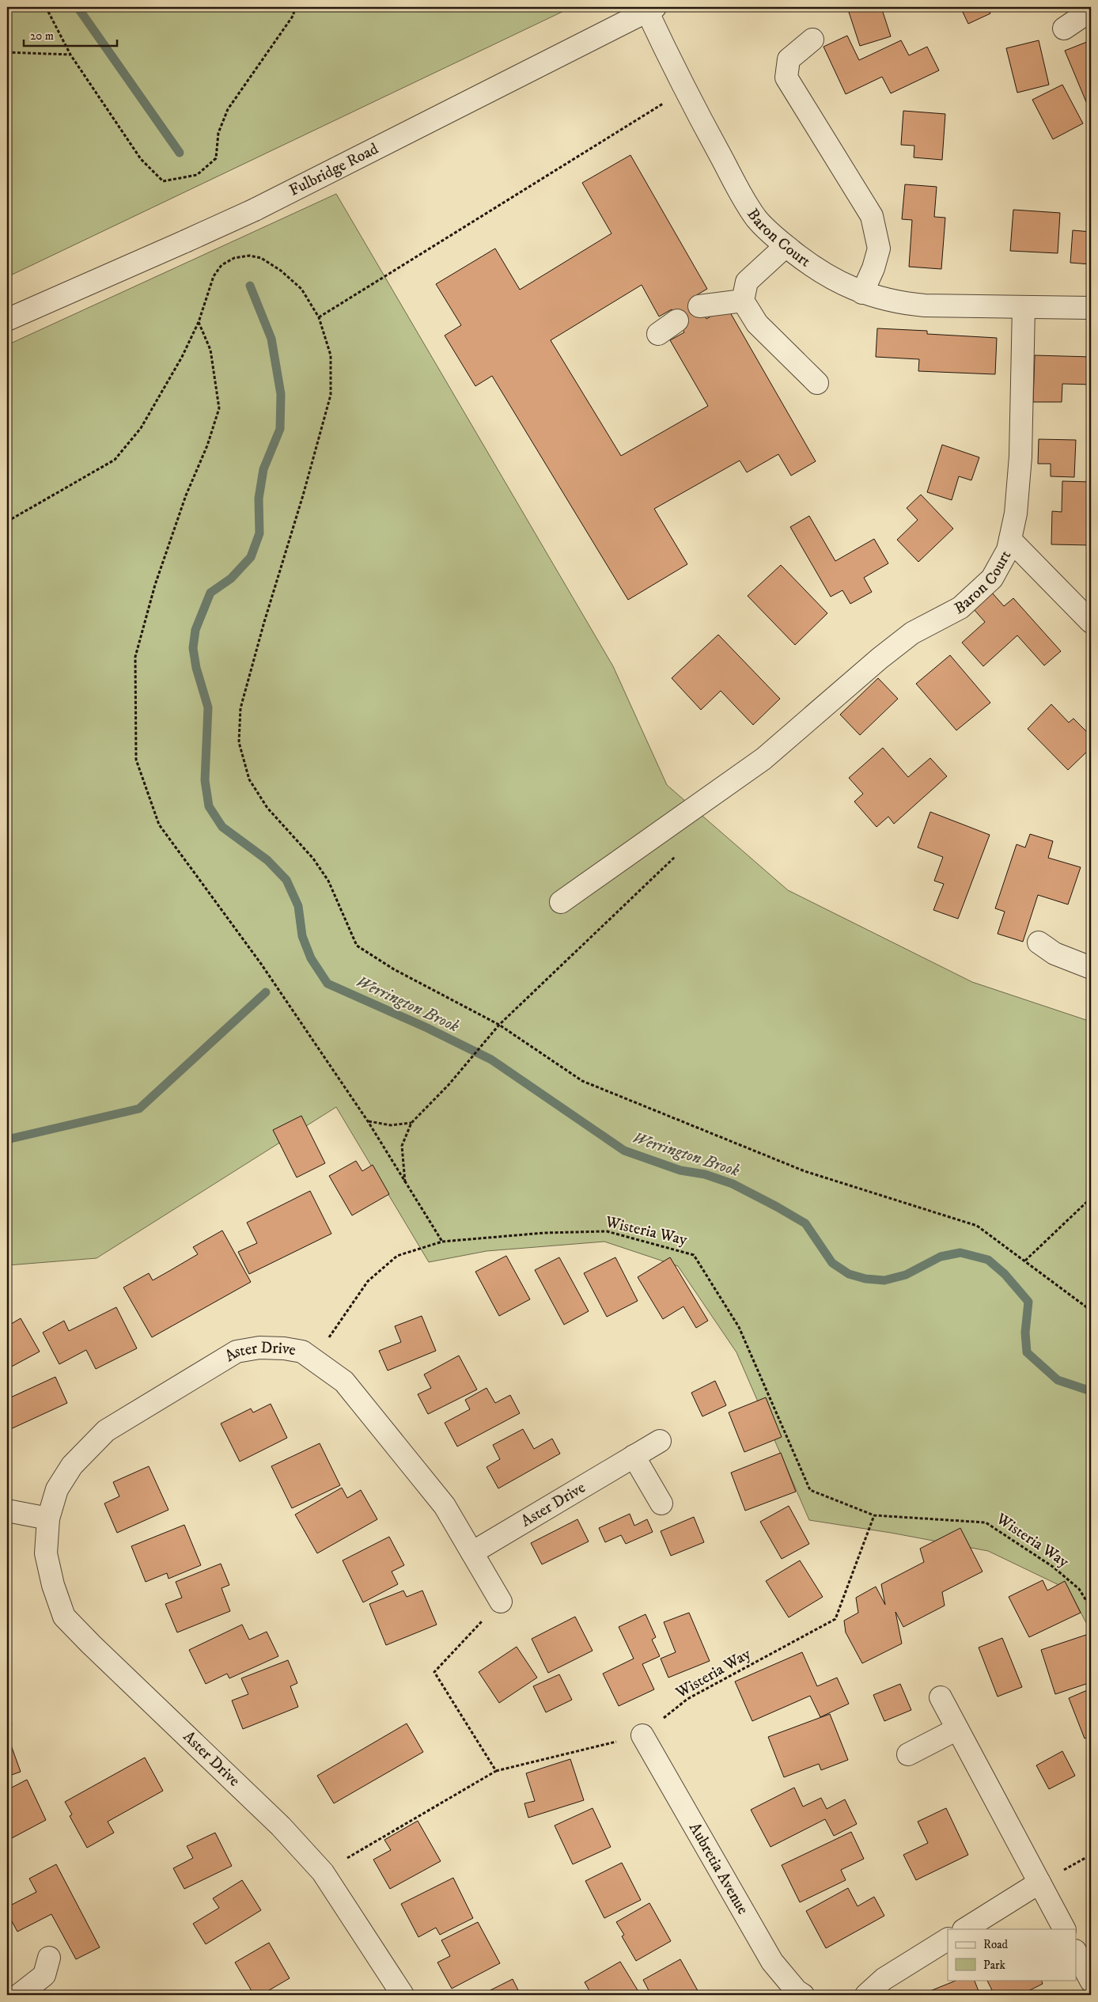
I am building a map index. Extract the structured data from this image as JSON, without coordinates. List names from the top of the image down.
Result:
{
  "streets": {
    "street": [
      "Fulbridge Road",
      "Baron Court",
      "Aster Drive",
      "Aubretia Avenue"
    ],
    "path": ["Wisteria Way"]
  },
  "crossings": [
    ["Fulbridge Road", "Baron Court"],
    ["Wisteria Way", "Aster Drive"],
    ["Wisteria Way", "Aubretia Avenue"]
  ],
  "water": ["Werrington Brook"],
  "legend": ["Road", "Park"],
  "scale_bar": "20 m"
}
